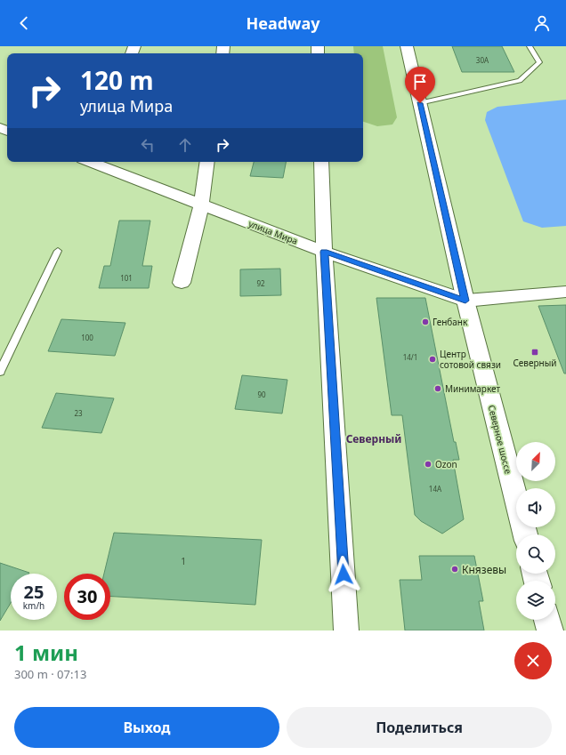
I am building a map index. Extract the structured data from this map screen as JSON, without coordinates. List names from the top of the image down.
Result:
{
  "streets": {
    "main road": ["Северное шоссе"],
    "street": ["улица Мира"]
  },
  "crossings": [
    ["улица Мира", "Северное шоссе"]
  ],
  "districts": ["Северный"],
  "places": {
    "other": [
      "Генбанк",
      "Центр сотовой связи",
      "Минимаркет",
      "Ozon",
      "Князевы"
    ],
    "transit": ["Северный"]
  },
  "house_numbers": [
    "30А",
    "101",
    "92",
    "100",
    "14/1",
    "90",
    "23",
    "14А",
    "1"
  ],
  "north": "top right",
  "page": {
    "header": "Headway",
    "turn": ["120 m", "улица Мира"],
    "speed": "25 km/h",
    "limit": "30",
    "heading": ["1 мин", "300 m · 07:13"],
    "buttons": ["Выход", "Поделиться"]
  }
}
